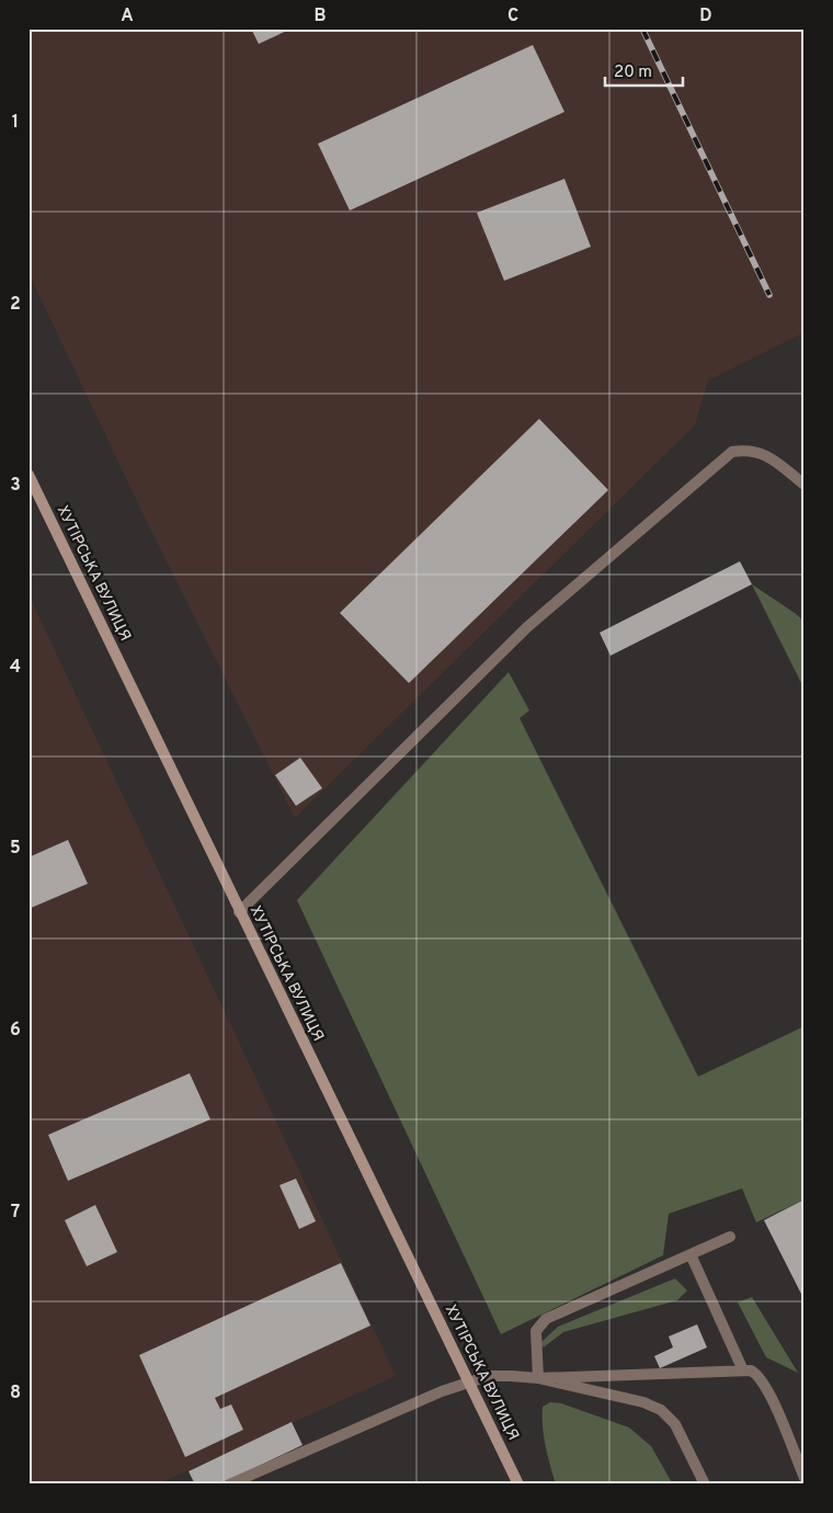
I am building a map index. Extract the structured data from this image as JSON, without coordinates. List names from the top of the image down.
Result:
{
  "streets": {
    "main road": ["ХУТІРСЬКА ВУЛИЦЯ"]
  },
  "scale_bar": "20 m",
  "grid": {
    "columns": [
      "A",
      "B",
      "C",
      "D"
    ],
    "rows": [
      "1",
      "2",
      "3",
      "4",
      "5",
      "6",
      "7",
      "8"
    ]
  }
}
